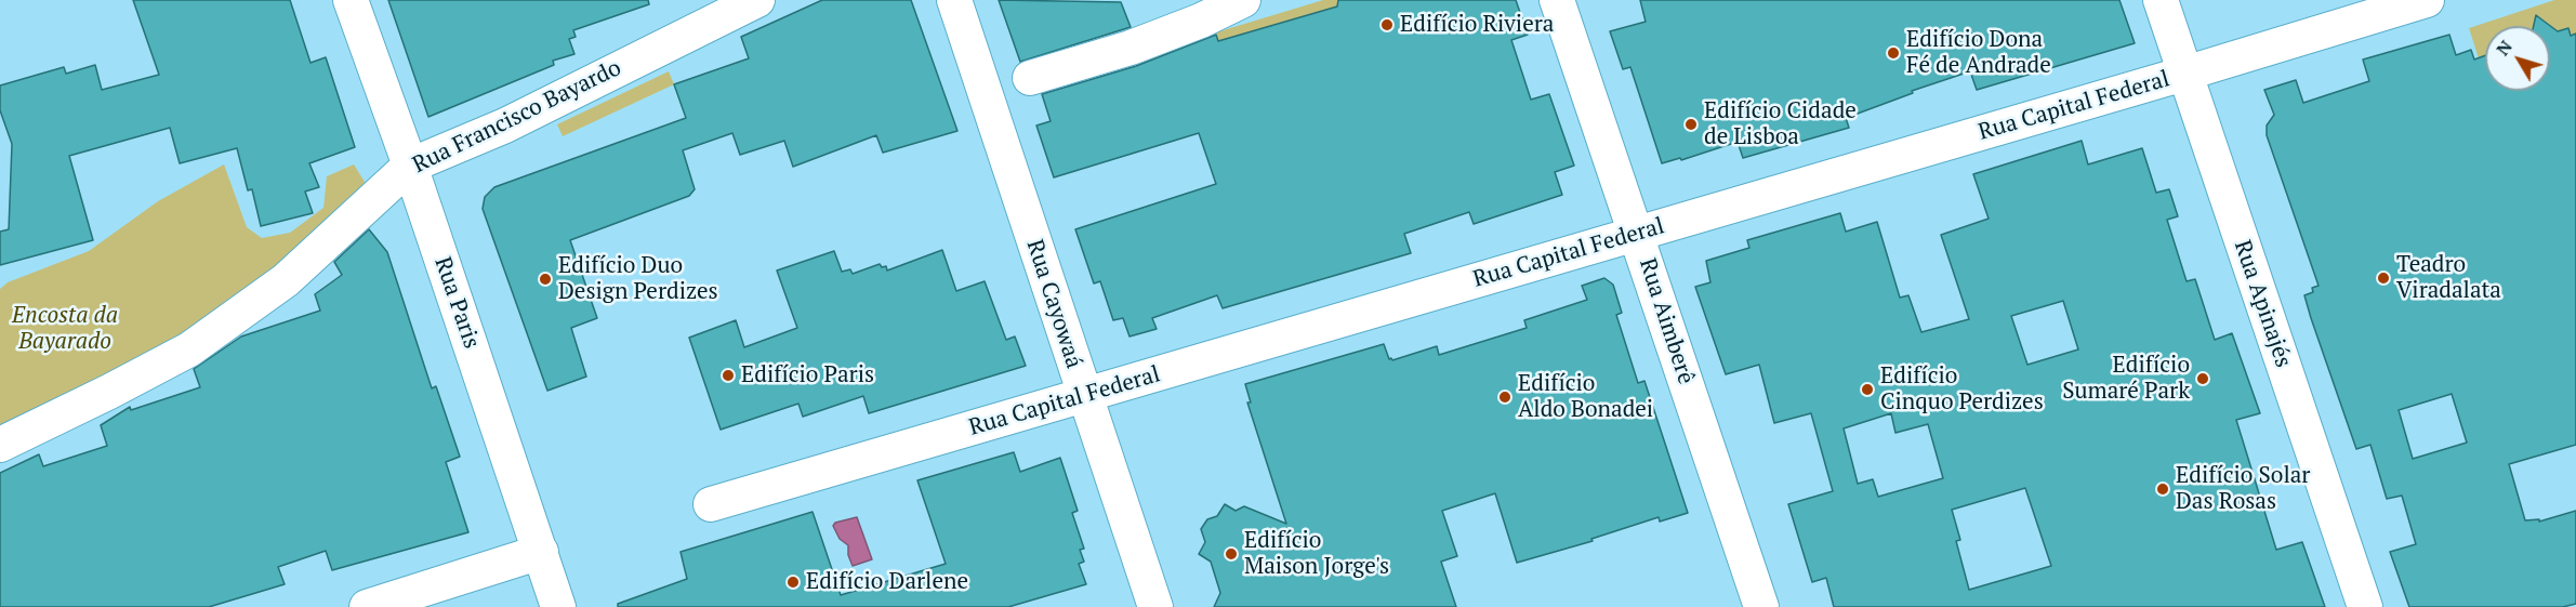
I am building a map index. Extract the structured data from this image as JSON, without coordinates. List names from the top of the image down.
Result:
{
  "streets": {
    "street": [
      "Rua Capital Federal",
      "Rua Francisco Bayardo",
      "Rua Paris",
      "Rua Cayowaá",
      "Rua Apinajés",
      "Rua Aimberê"
    ]
  },
  "crossings": [
    ["Rua Capital Federal", "Rua Cayowaá"],
    ["Rua Capital Federal", "Rua Apinajés"],
    ["Rua Capital Federal", "Rua Aimberê"],
    ["Rua Francisco Bayardo", "Rua Paris"]
  ],
  "parks": ["Encosta da Bayarado"],
  "places": [
    "Edifício Riviera",
    "Edifício Dona Fé de Andrade",
    "Edifício Cidade de Lisboa",
    "Teadro Viradalata",
    "Edifício Duo Design Perdizes",
    "Edifício Paris",
    "Edifício Sumaré Park",
    "Edifício Cinquo Perdizes",
    "Edifício Aldo Bonadei",
    "Edifício Solar Das Rosas",
    "Edifício Maison Jorge's",
    "Edifício Darlene"
  ],
  "north": "top left"
}
